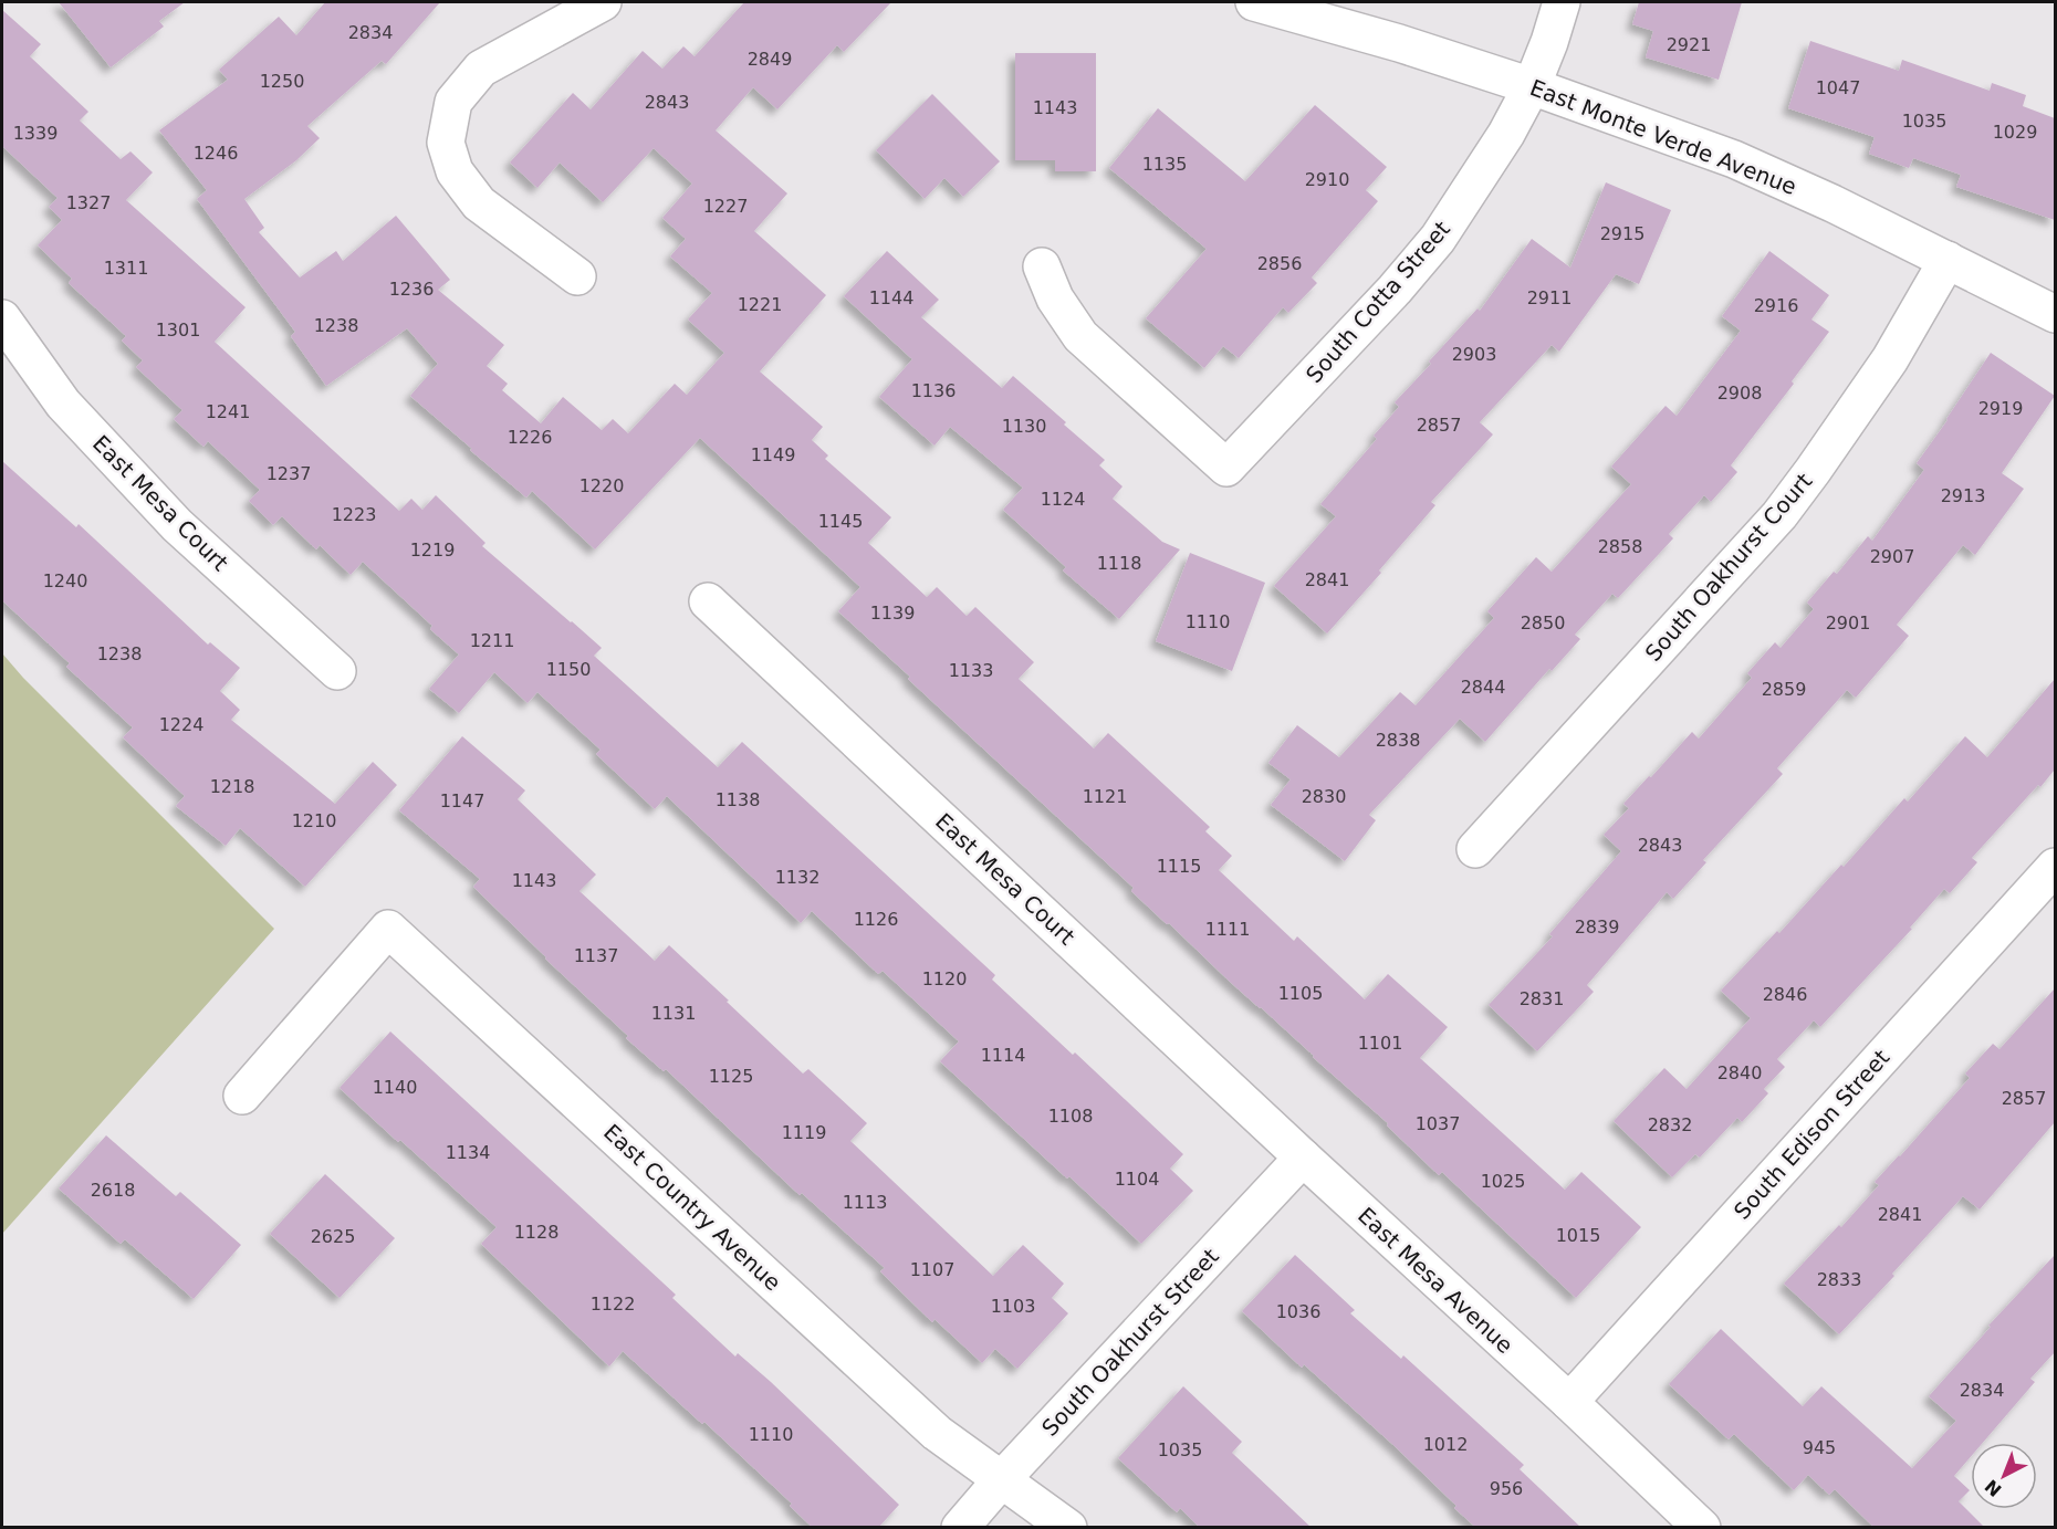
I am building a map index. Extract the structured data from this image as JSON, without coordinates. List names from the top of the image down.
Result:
{
  "streets": {
    "street": [
      "East Monte Verde Avenue",
      "South Cotta Street",
      "East Mesa Court",
      "South Oakhurst Court",
      "South Edison Street",
      "East Country Avenue",
      "East Mesa Avenue",
      "South Oakhurst Street"
    ]
  },
  "crossings": [
    ["East Monte Verde Avenue", "South Cotta Street"],
    ["East Monte Verde Avenue", "South Oakhurst Court"],
    ["East Mesa Court", "East Mesa Avenue"],
    ["East Mesa Court", "South Oakhurst Street"],
    ["South Edison Street", "East Mesa Avenue"],
    ["East Country Avenue", "South Oakhurst Street"],
    ["East Mesa Avenue", "South Oakhurst Street"]
  ],
  "house_numbers": [
    "2834",
    "2921",
    "2849",
    "1250",
    "1047",
    "2843",
    "1143",
    "1035",
    "1029",
    "1339",
    "1246",
    "1135",
    "2910",
    "1327",
    "1227",
    "2915",
    "2856",
    "1311",
    "1236",
    "1144",
    "2911",
    "1221",
    "2916",
    "1238",
    "1301",
    "2903",
    "1136",
    "2908",
    "2919",
    "1241",
    "2857",
    "1130",
    "1226",
    "1149",
    "1237",
    "1220",
    "2913",
    "1124",
    "1223",
    "1145",
    "2858",
    "1219",
    "2907",
    "1118",
    "2841",
    "1240",
    "1139",
    "1110",
    "2850",
    "2901",
    "1211",
    "1238",
    "1150",
    "1133",
    "2844",
    "2859",
    "1224",
    "2838",
    "1218",
    "1121",
    "2830",
    "1138",
    "1147",
    "1210",
    "2843",
    "1115",
    "1132",
    "1143",
    "1126",
    "2839",
    "1111",
    "1137",
    "1120",
    "1105",
    "2846",
    "2831",
    "1131",
    "1101",
    "1114",
    "2840",
    "1125",
    "1140",
    "2857",
    "1108",
    "1037",
    "2832",
    "1119",
    "1134",
    "1104",
    "1025",
    "2618",
    "1113",
    "2841",
    "1128",
    "1015",
    "2625",
    "1107",
    "2833",
    "1122",
    "1103",
    "1036",
    "2834",
    "1110",
    "1012",
    "945",
    "1035",
    "956"
  ],
  "north": "bottom left"
}
